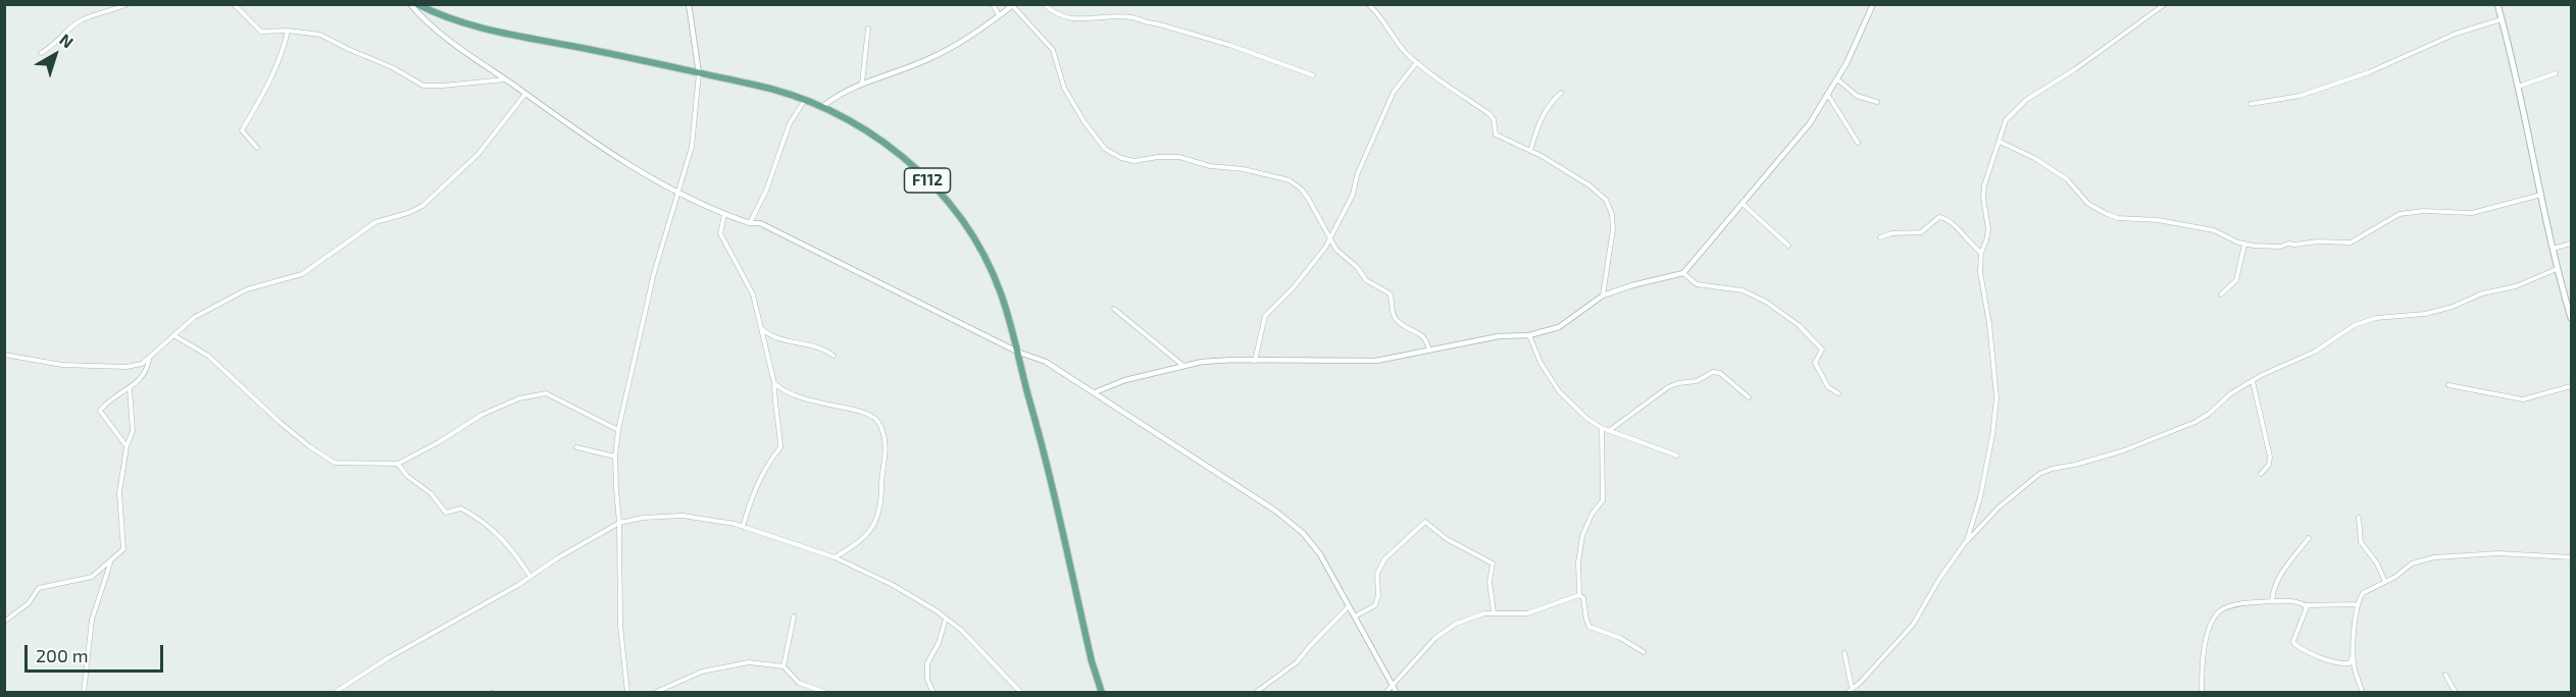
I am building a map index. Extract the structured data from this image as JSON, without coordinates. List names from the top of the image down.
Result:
{
  "streets": {
    "main road": ["F112"]
  },
  "scale_bar": "200 m",
  "north": "top right"
}
